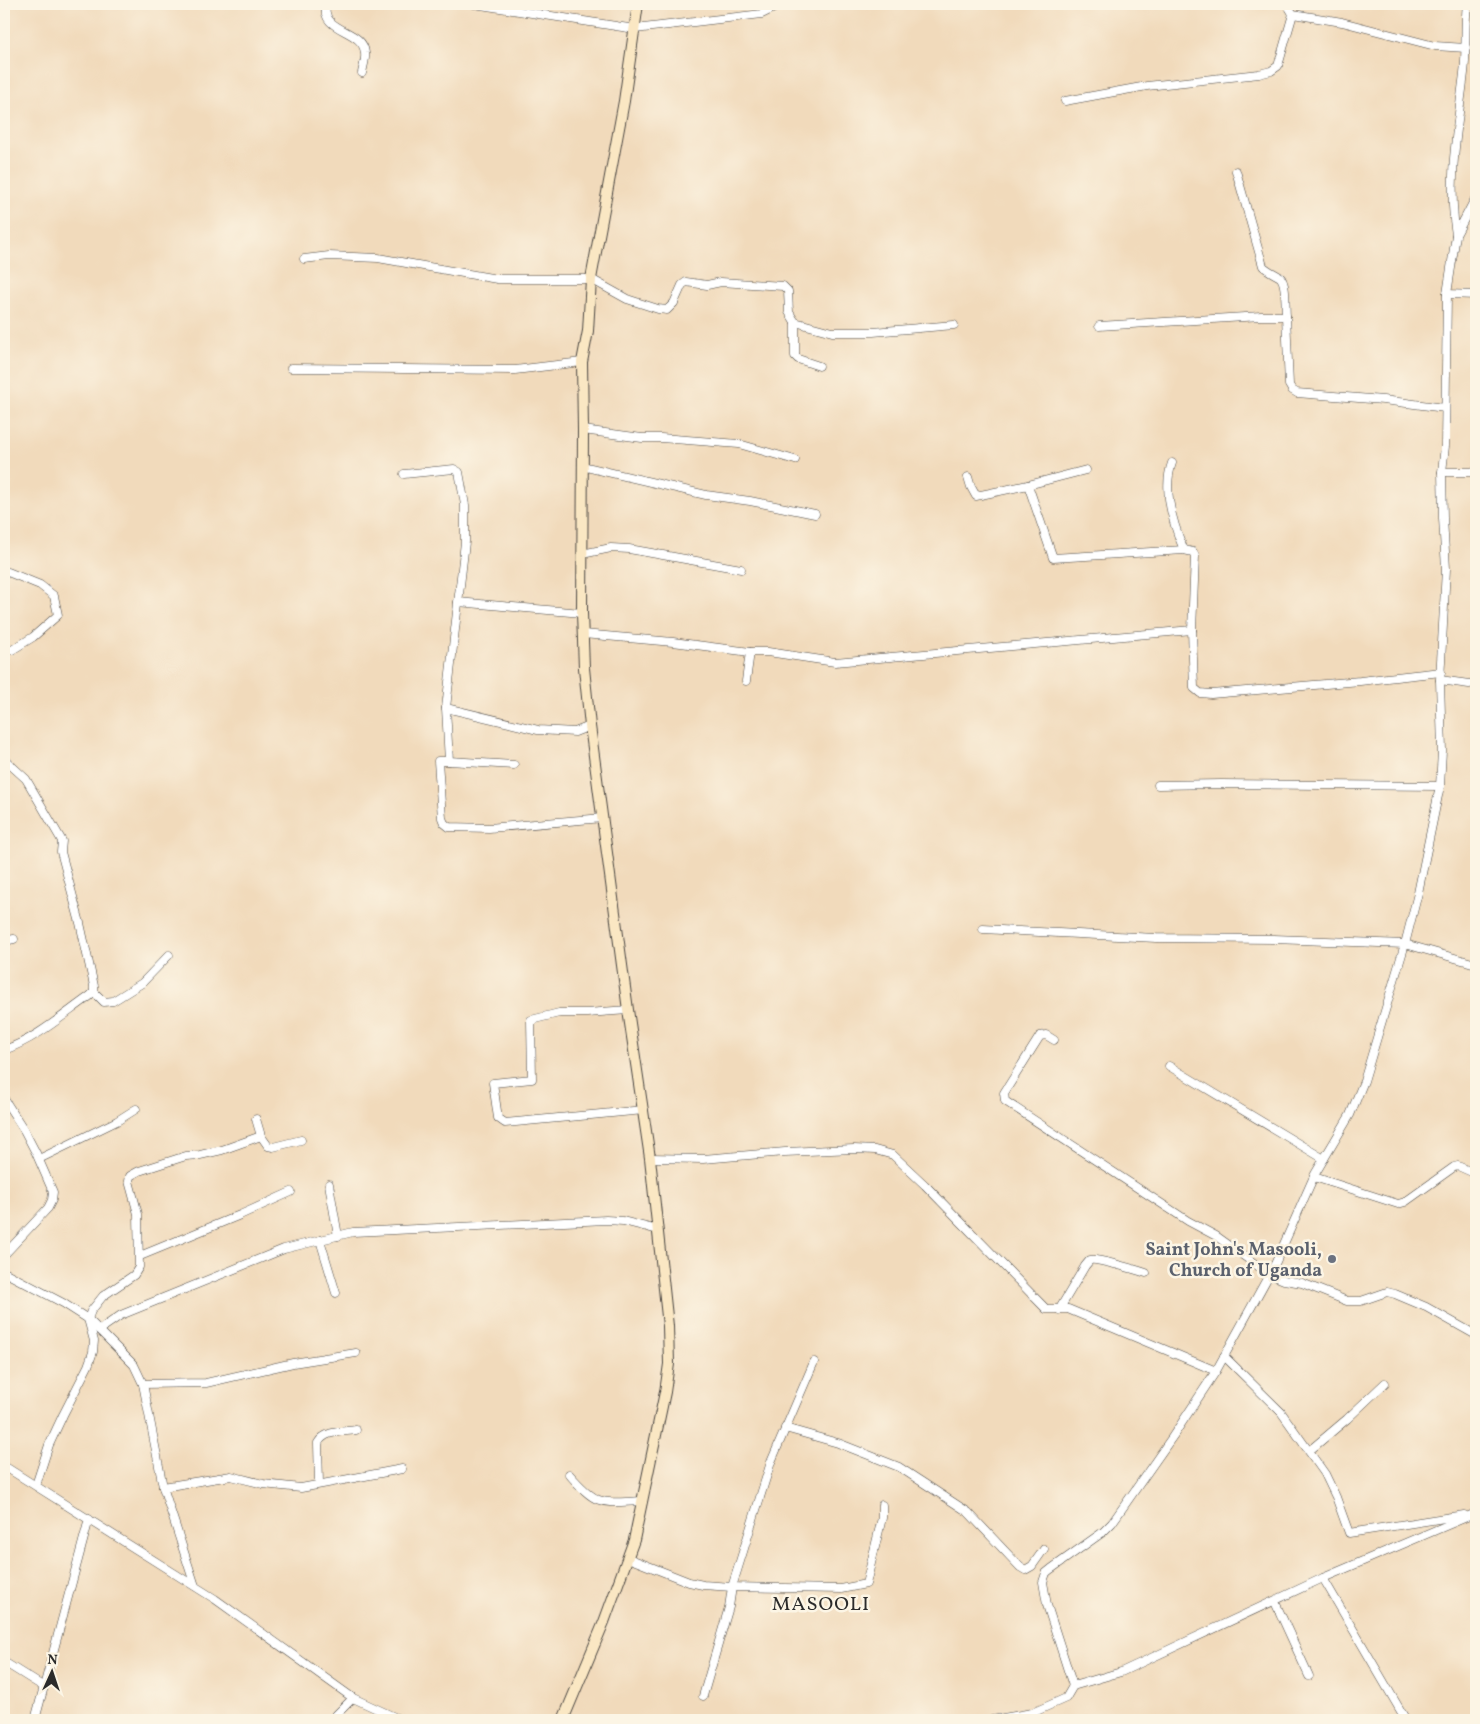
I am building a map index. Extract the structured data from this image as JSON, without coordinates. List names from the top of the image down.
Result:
{
  "districts": ["MASOOLI"],
  "places": ["Saint John's Masooli, Church of Uganda"],
  "north": "top"
}
